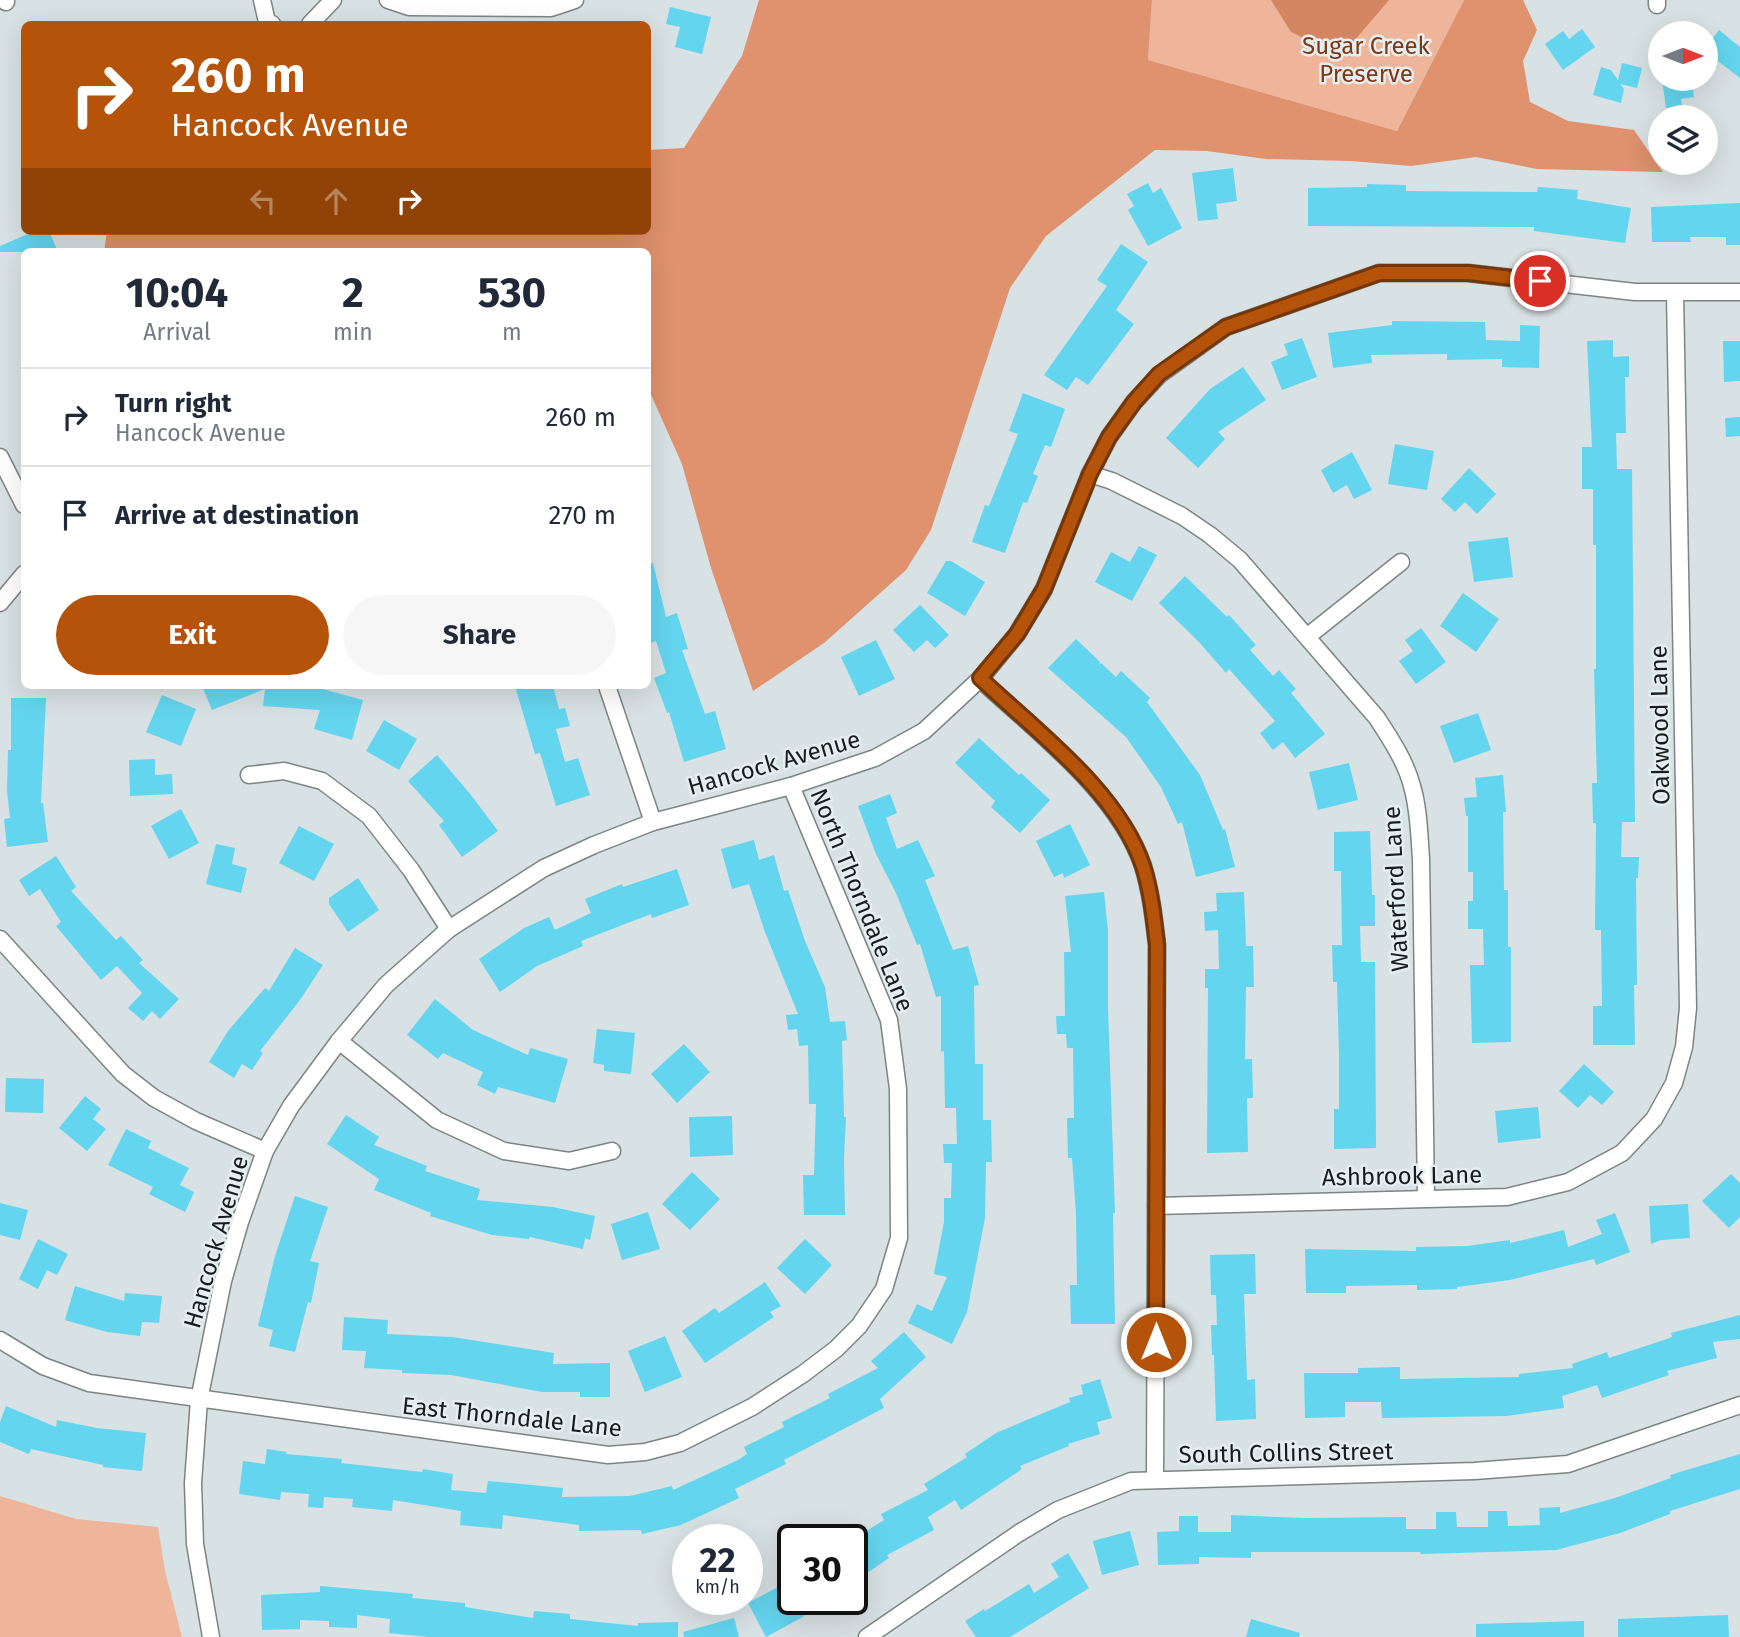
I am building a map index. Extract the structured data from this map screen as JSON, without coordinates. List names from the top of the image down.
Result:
{
  "streets": {
    "street": [
      "Oakwood Lane",
      "Hancock Avenue",
      "Waterford Lane",
      "North Thorndale Lane",
      "Ashbrook Lane",
      "East Thorndale Lane",
      "South Collins Street"
    ]
  },
  "crossings": [
    ["Oakwood Lane", "Hancock Avenue"],
    ["Oakwood Lane", "Ashbrook Lane"],
    ["Hancock Avenue", "Waterford Lane"],
    ["Hancock Avenue", "North Thorndale Lane"],
    ["Hancock Avenue", "East Thorndale Lane"],
    ["Waterford Lane", "Ashbrook Lane"],
    ["North Thorndale Lane", "East Thorndale Lane"]
  ],
  "parks": ["Sugar Creek Preserve"],
  "north": "right",
  "page": {
    "turn": ["260 m", "Hancock Avenue"],
    "eta": [
      "10:04",
      "Arrival",
      "2",
      "min",
      "530",
      "m"
    ],
    "list": [
      {
        "name": "Turn right",
        "note": "Hancock Avenue",
        "value": "260 m"
      },
      {
        "name": "Arrive at destination",
        "value": "270 m"
      }
    ],
    "buttons": ["Exit", "Share"],
    "speed": "22 km/h",
    "limit": "30"
  }
}
